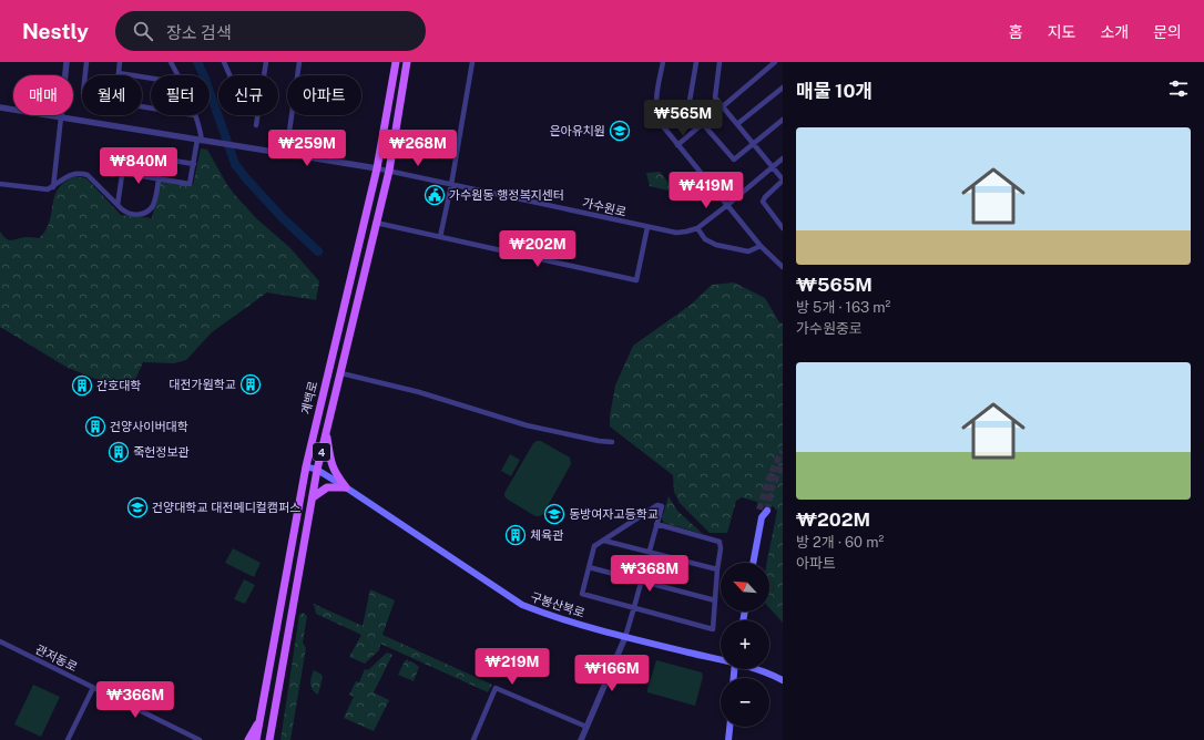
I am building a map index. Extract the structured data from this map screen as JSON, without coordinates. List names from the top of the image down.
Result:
{
  "streets": {
    "main road": ["계백로", "4", "구봉산북로"],
    "street": ["가수원로", "관저동로"]
  },
  "crossings": [
    ["가수원로", "계백로"],
    ["계백로", "구봉산북로"]
  ],
  "places": {
    "school or university": ["은아유치원", "건양대학교 대전메디컬캠퍼스", "동방여자고등학교"],
    "public building": ["가수원동 행정복지센터"],
    "building": [
      "대전가원학교",
      "간호대학",
      "건양사이버대학",
      "죽헌정보관",
      "체육관"
    ]
  },
  "north": "top left",
  "page": {
    "header": "Nestly",
    "search": "장소 검색",
    "nav": [
      "홈",
      "지도",
      "소개",
      "문의"
    ],
    "heading": "매물 10개",
    "chip": [
      "매매",
      "월세",
      "필터",
      "신규",
      "아파트"
    ],
    "price": [
      "₩565M",
      "₩259M",
      "₩268M",
      "₩840M",
      "₩419M",
      "₩202M",
      "₩368M",
      "₩219M",
      "₩166M",
      "₩366M"
    ],
    "list": [
      {
        "name": "₩565M",
        "note": "방 5개 · 163 m² · 가수원중로"
      },
      {
        "name": "₩202M",
        "note": "방 2개 · 60 m² · 아파트"
      }
    ],
    "map_buttons": ["+", "−"]
  }
}
